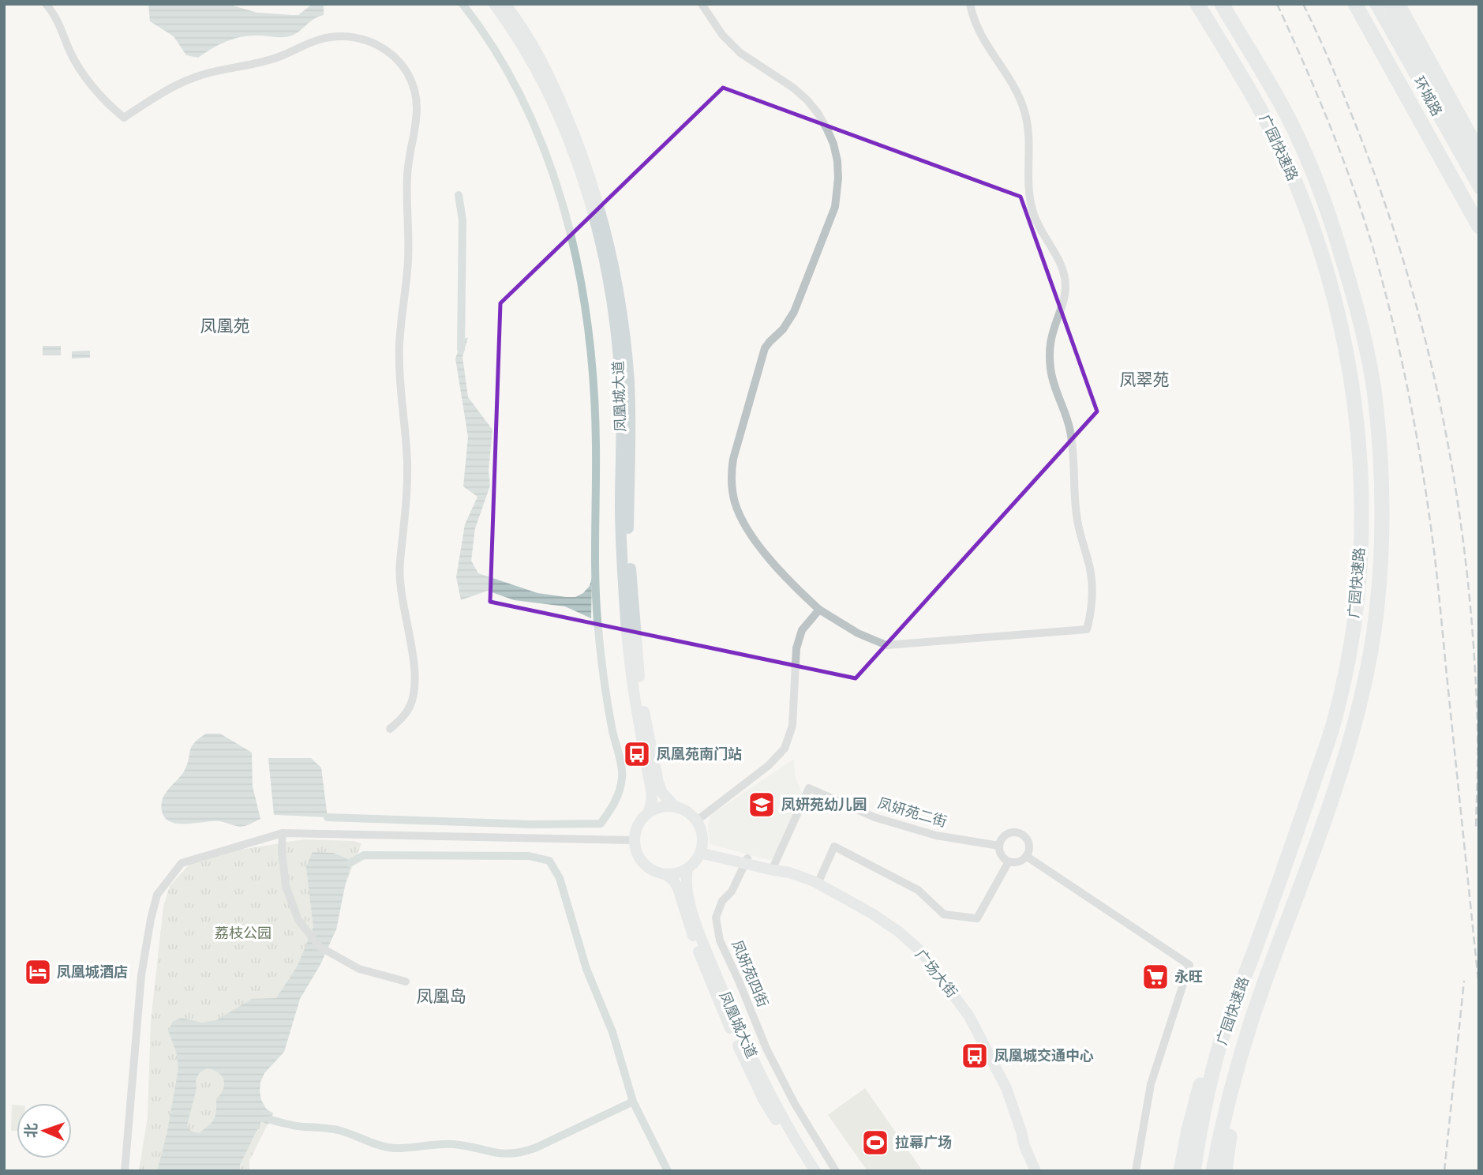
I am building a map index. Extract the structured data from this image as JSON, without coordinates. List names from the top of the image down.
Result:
{
  "streets": {
    "highway": ["广园快速路"],
    "main road": ["环城路", "凤凰城大道", "广场大街"],
    "street": ["凤妍苑二街", "凤妍苑四街"]
  },
  "crossings": [
    ["凤凰城大道", "广场大街"],
    ["凤妍苑二街", "广场大街"],
    ["凤妍苑四街", "广场大街"]
  ],
  "districts": ["凤凰苑", "凤翠苑", "凤凰岛"],
  "parks": ["荔枝公园"],
  "places": {
    "bus stop": ["凤凰苑南门站", "凤凰城交通中心"],
    "school or university": ["凤妍苑幼儿园"],
    "hotel": ["凤凰城酒店"],
    "supermarket": ["永旺"],
    "sports": ["拉幕广场"]
  },
  "north": "left"
}
